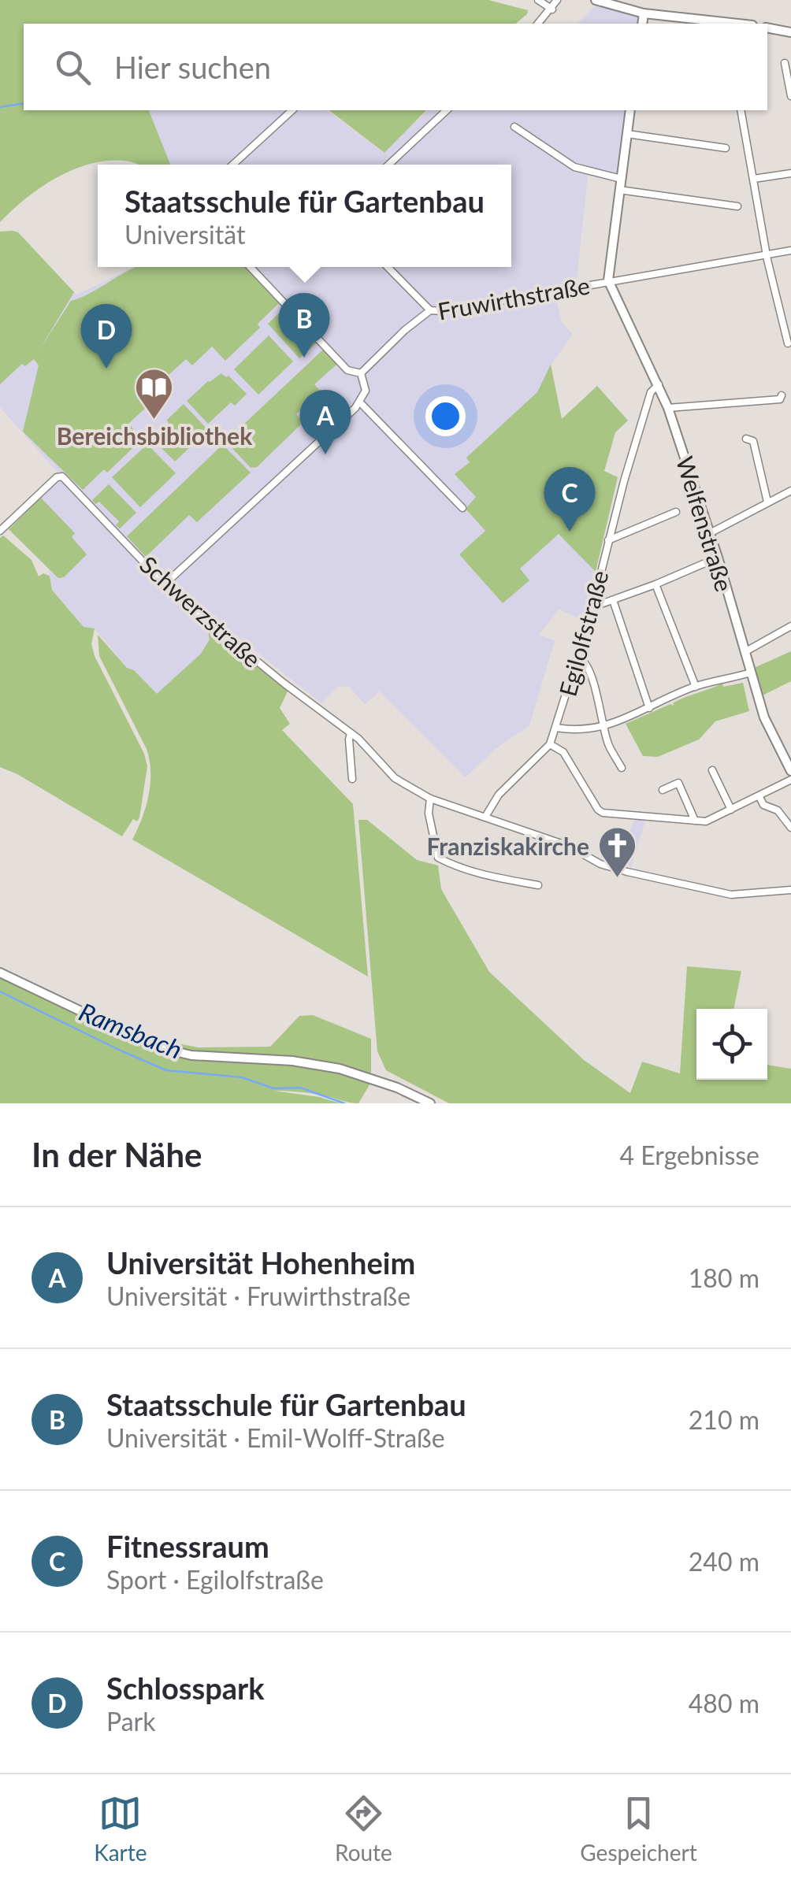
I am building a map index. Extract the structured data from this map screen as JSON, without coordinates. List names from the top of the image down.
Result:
{
  "streets": {
    "street": [
      "Fruwirthstraße",
      "Welfenstraße",
      "Schwerzstraße",
      "Egilolfstraße"
    ]
  },
  "crossings": [
    ["Fruwirthstraße", "Welfenstraße"],
    ["Welfenstraße", "Egilolfstraße"],
    ["Schwerzstraße", "Egilolfstraße"]
  ],
  "water": ["Ramsbach"],
  "places": {
    "library": ["Bereichsbibliothek"],
    "church": ["Franziskakirche"]
  },
  "page": {
    "search": "Hier suchen",
    "popup": ["Staatsschule für Gartenbau", "Universität"],
    "pins": [
      "B",
      "D",
      "A",
      "C"
    ],
    "heading": ["In der Nähe", "4 Ergebnisse"],
    "list": [
      {
        "mark": "A",
        "name": "Universität Hohenheim",
        "note": "Universität · Fruwirthstraße",
        "value": "180 m"
      },
      {
        "mark": "B",
        "name": "Staatsschule für Gartenbau",
        "note": "Universität · Emil-Wolff-Straße",
        "value": "210 m"
      },
      {
        "mark": "C",
        "name": "Fitnessraum",
        "note": "Sport · Egilolfstraße",
        "value": "240 m"
      },
      {
        "mark": "D",
        "name": "Schlosspark",
        "note": "Park",
        "value": "480 m"
      }
    ],
    "nav": ["Karte", "Route", "Gespeichert"]
  }
}
